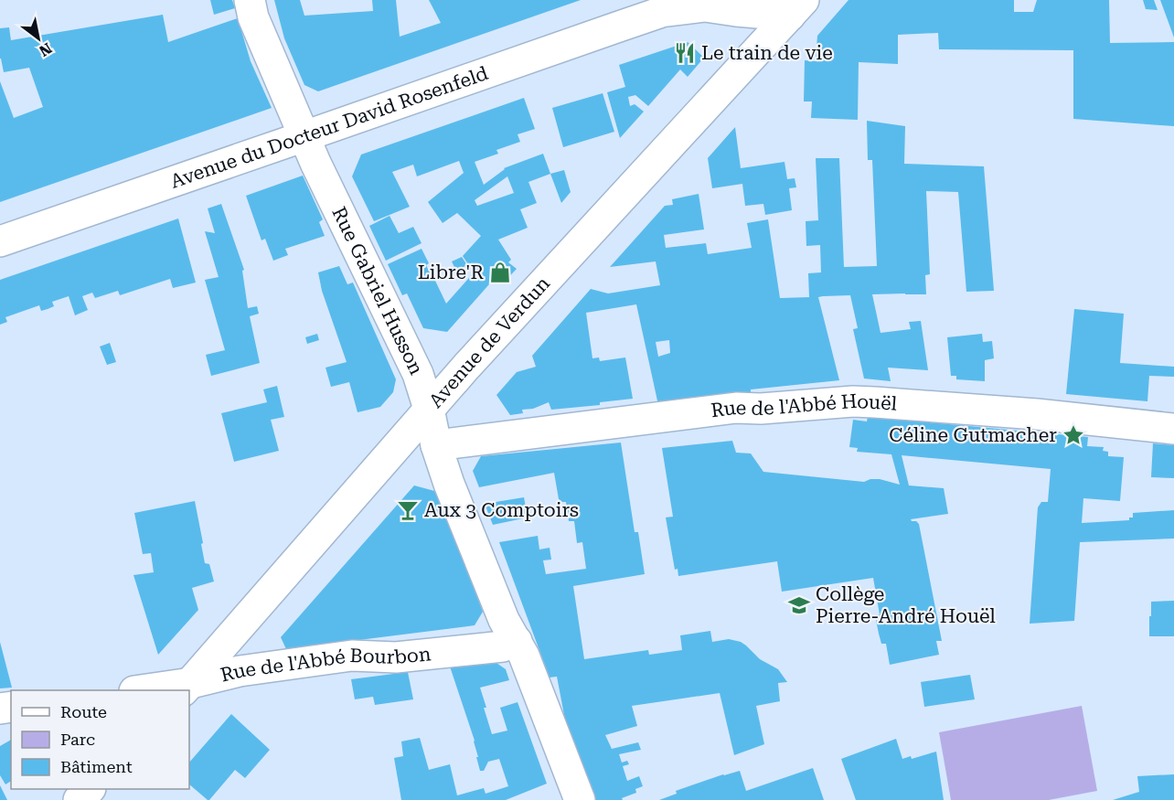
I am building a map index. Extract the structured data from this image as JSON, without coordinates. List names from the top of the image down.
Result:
{
  "streets": {
    "street": [
      "Avenue du Docteur David Rosenfeld",
      "Rue Gabriel Husson",
      "Avenue de Verdun",
      "Rue de l'Abbé Houël",
      "Rue de l'Abbé Bourbon"
    ]
  },
  "crossings": [
    ["Avenue du Docteur David Rosenfeld", "Rue Gabriel Husson"],
    ["Avenue du Docteur David Rosenfeld", "Avenue de Verdun"],
    ["Rue Gabriel Husson", "Avenue de Verdun"],
    ["Rue Gabriel Husson", "Rue de l'Abbé Houël"],
    ["Rue Gabriel Husson", "Rue de l'Abbé Bourbon"],
    ["Avenue de Verdun", "Rue de l'Abbé Bourbon"]
  ],
  "places": {
    "restaurant": ["Le train de vie"],
    "shop": ["Libre'R"],
    "place": ["Céline Gutmacher"],
    "bar": ["Aux 3 Comptoirs"],
    "school or university": ["Collège Pierre-André Houël"]
  },
  "legend": ["Route", "Parc", "Bâtiment"],
  "north": "bottom right"
}
